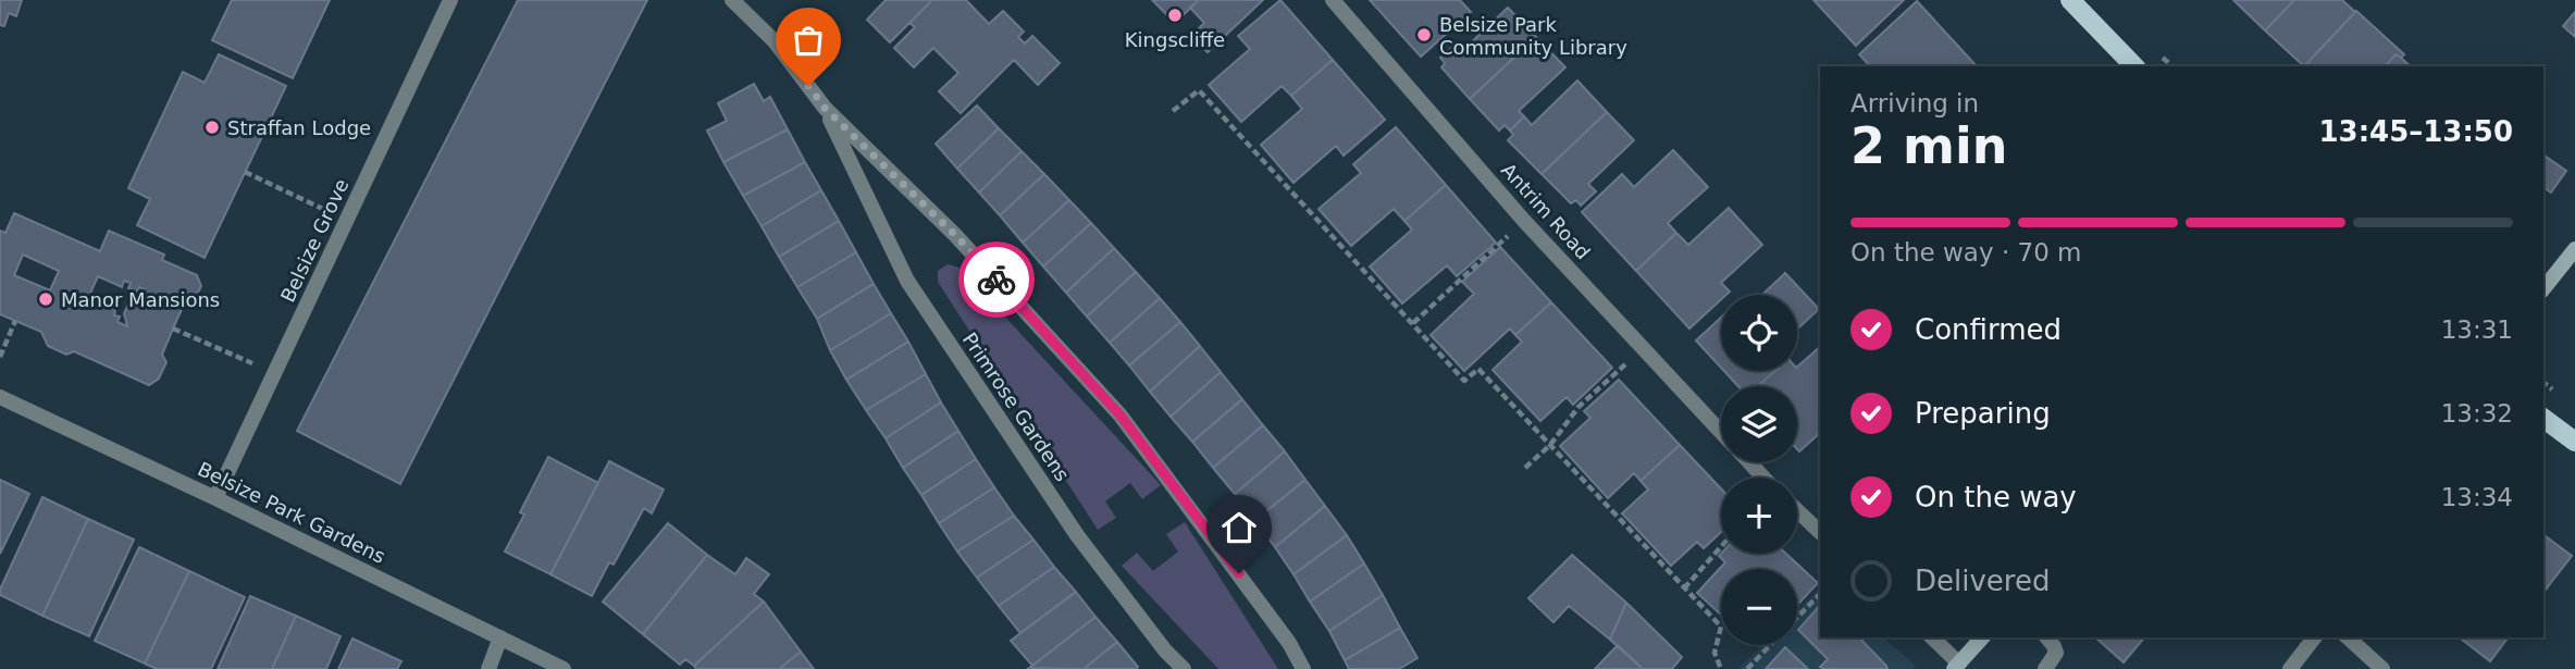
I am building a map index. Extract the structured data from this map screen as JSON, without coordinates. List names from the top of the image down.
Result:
{
  "streets": {
    "street": [
      "Antrim Road",
      "Belsize Grove",
      "Primrose Gardens",
      "Belsize Park Gardens"
    ]
  },
  "crossings": [
    ["Belsize Grove", "Belsize Park Gardens"]
  ],
  "places": [
    "Kingscliffe",
    "Belsize Park Community Library",
    "Straffan Lodge",
    "Manor Mansions"
  ],
  "page": {
    "heading": ["2 min", "Arriving in", "13:45–13:50"],
    "bar": "On the way · 70 m",
    "list": [
      ["Confirmed", "13:31"],
      ["Preparing", "13:32"],
      ["On the way", "13:34"],
      "Delivered"
    ],
    "map_buttons": ["+", "−"]
  }
}
